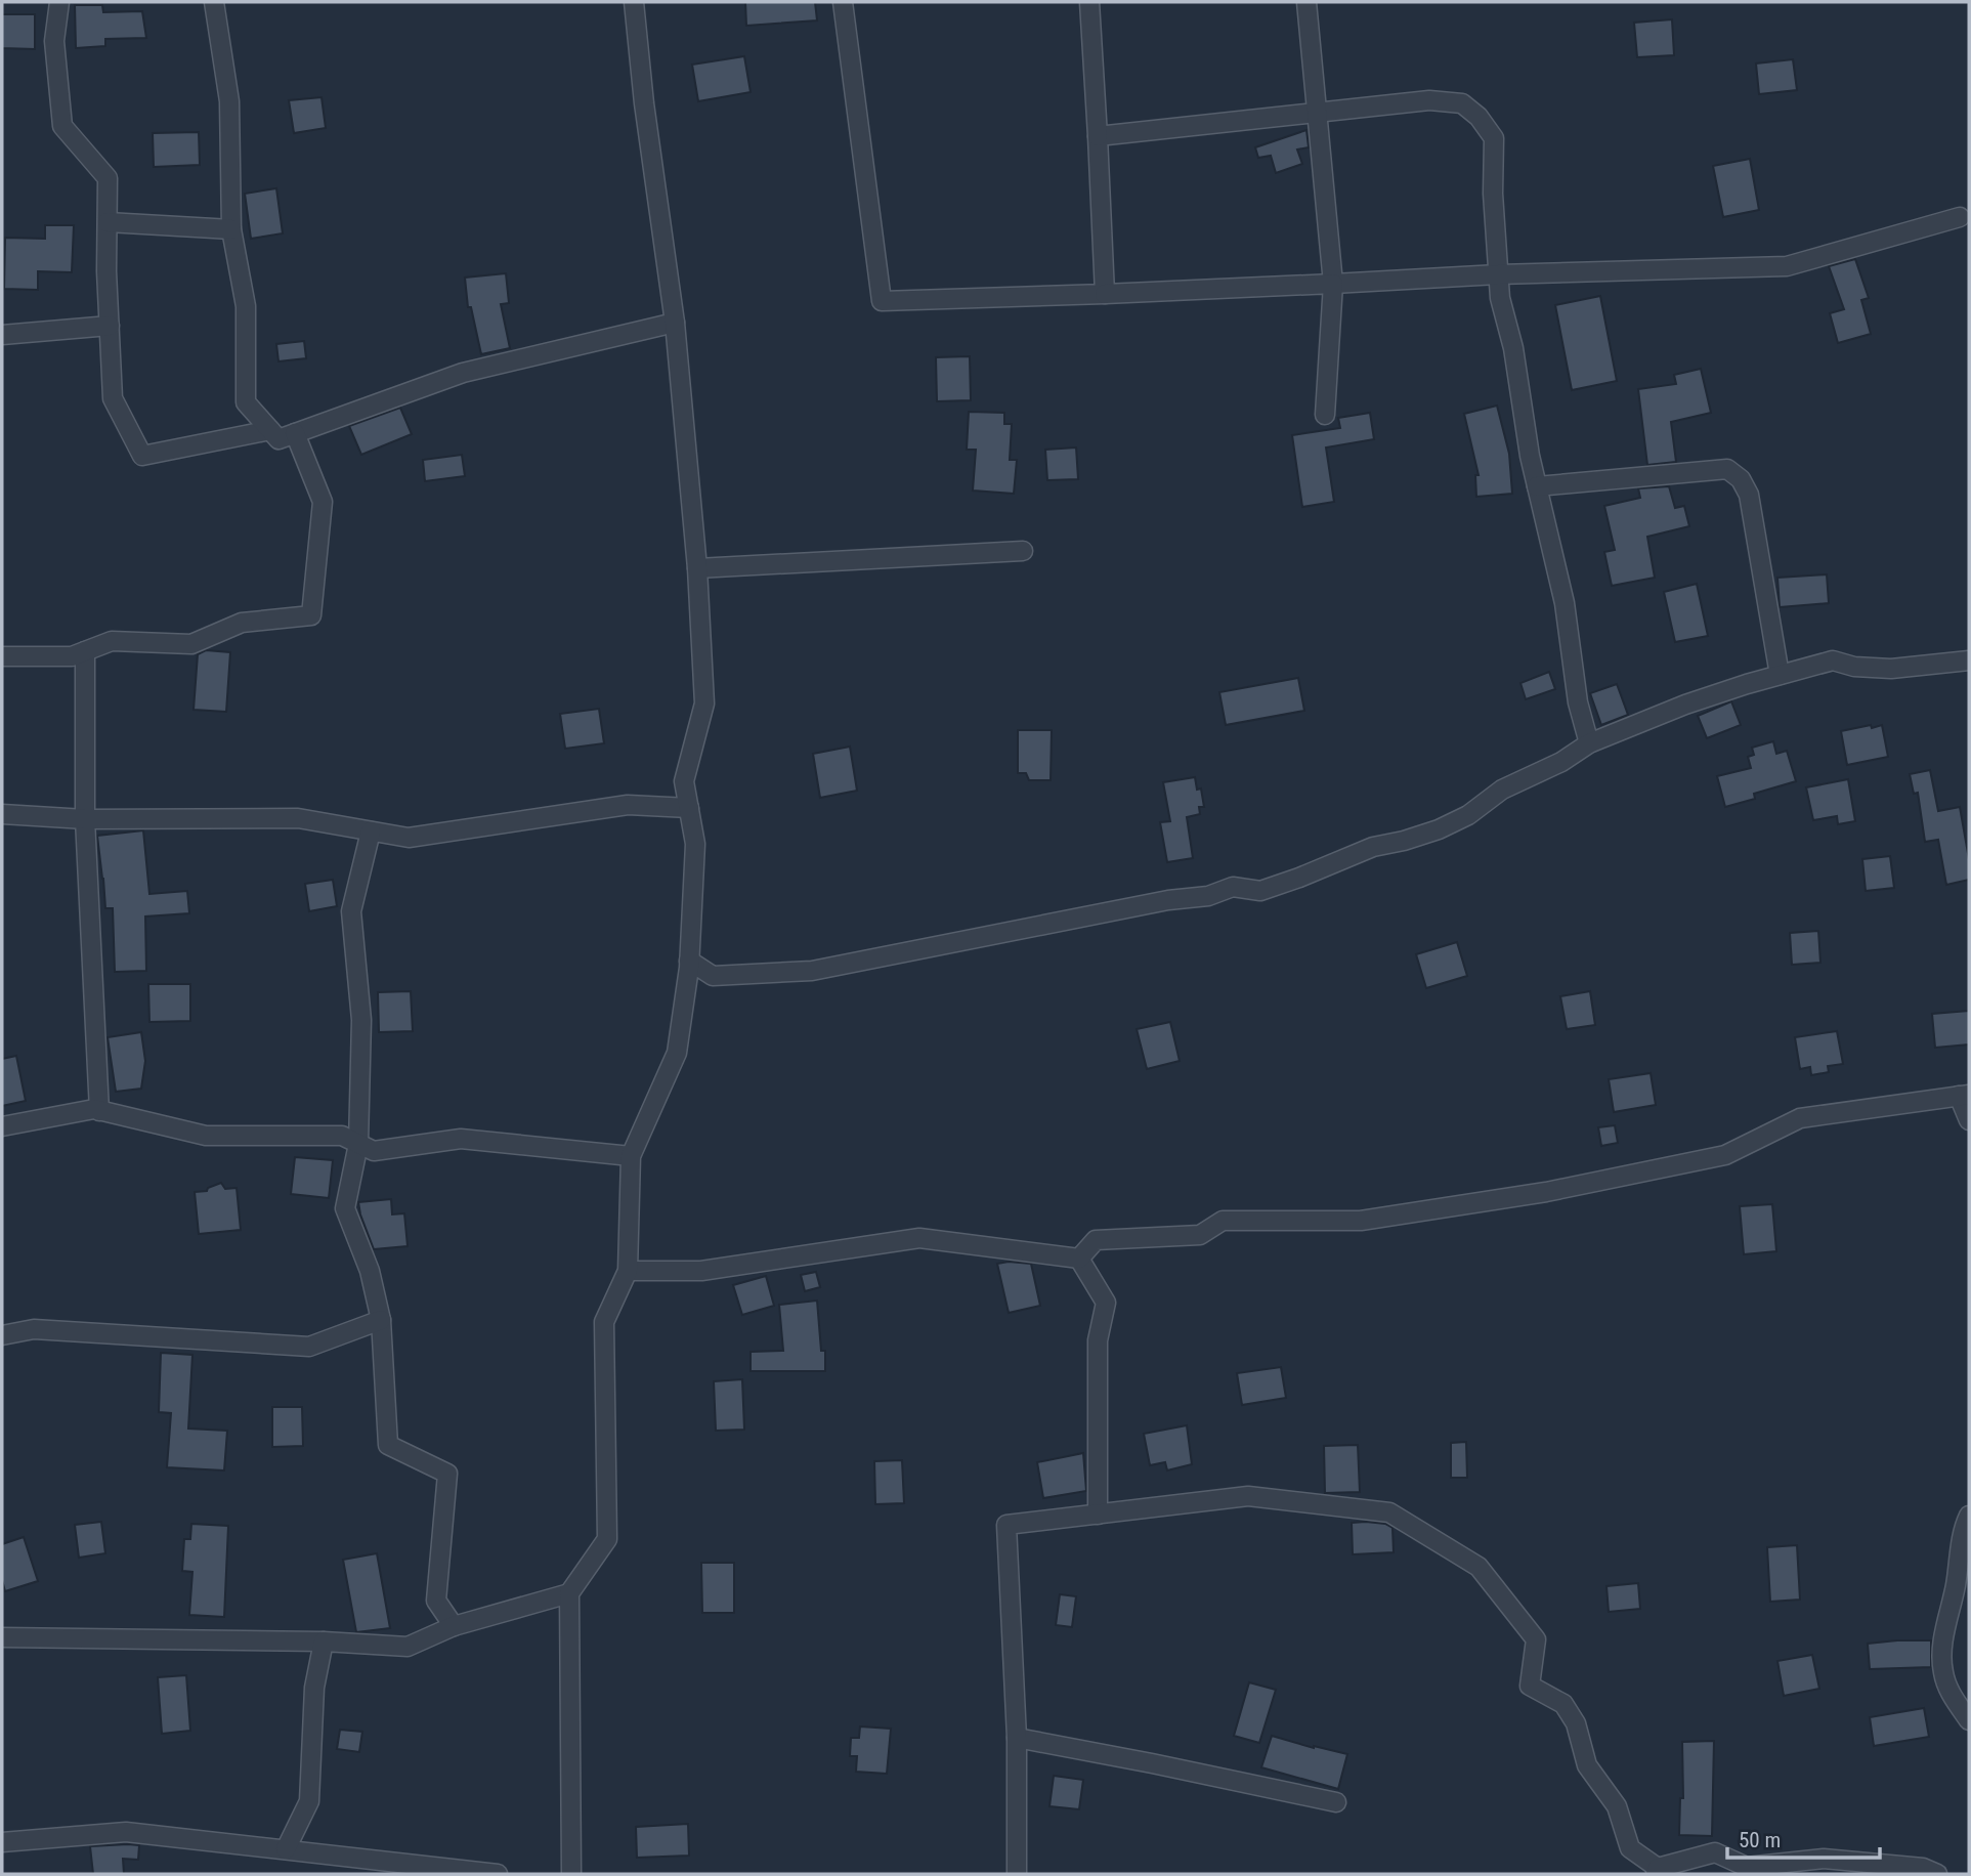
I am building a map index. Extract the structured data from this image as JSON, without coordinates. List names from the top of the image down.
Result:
{
  "scale_bar": "50 m"
}
